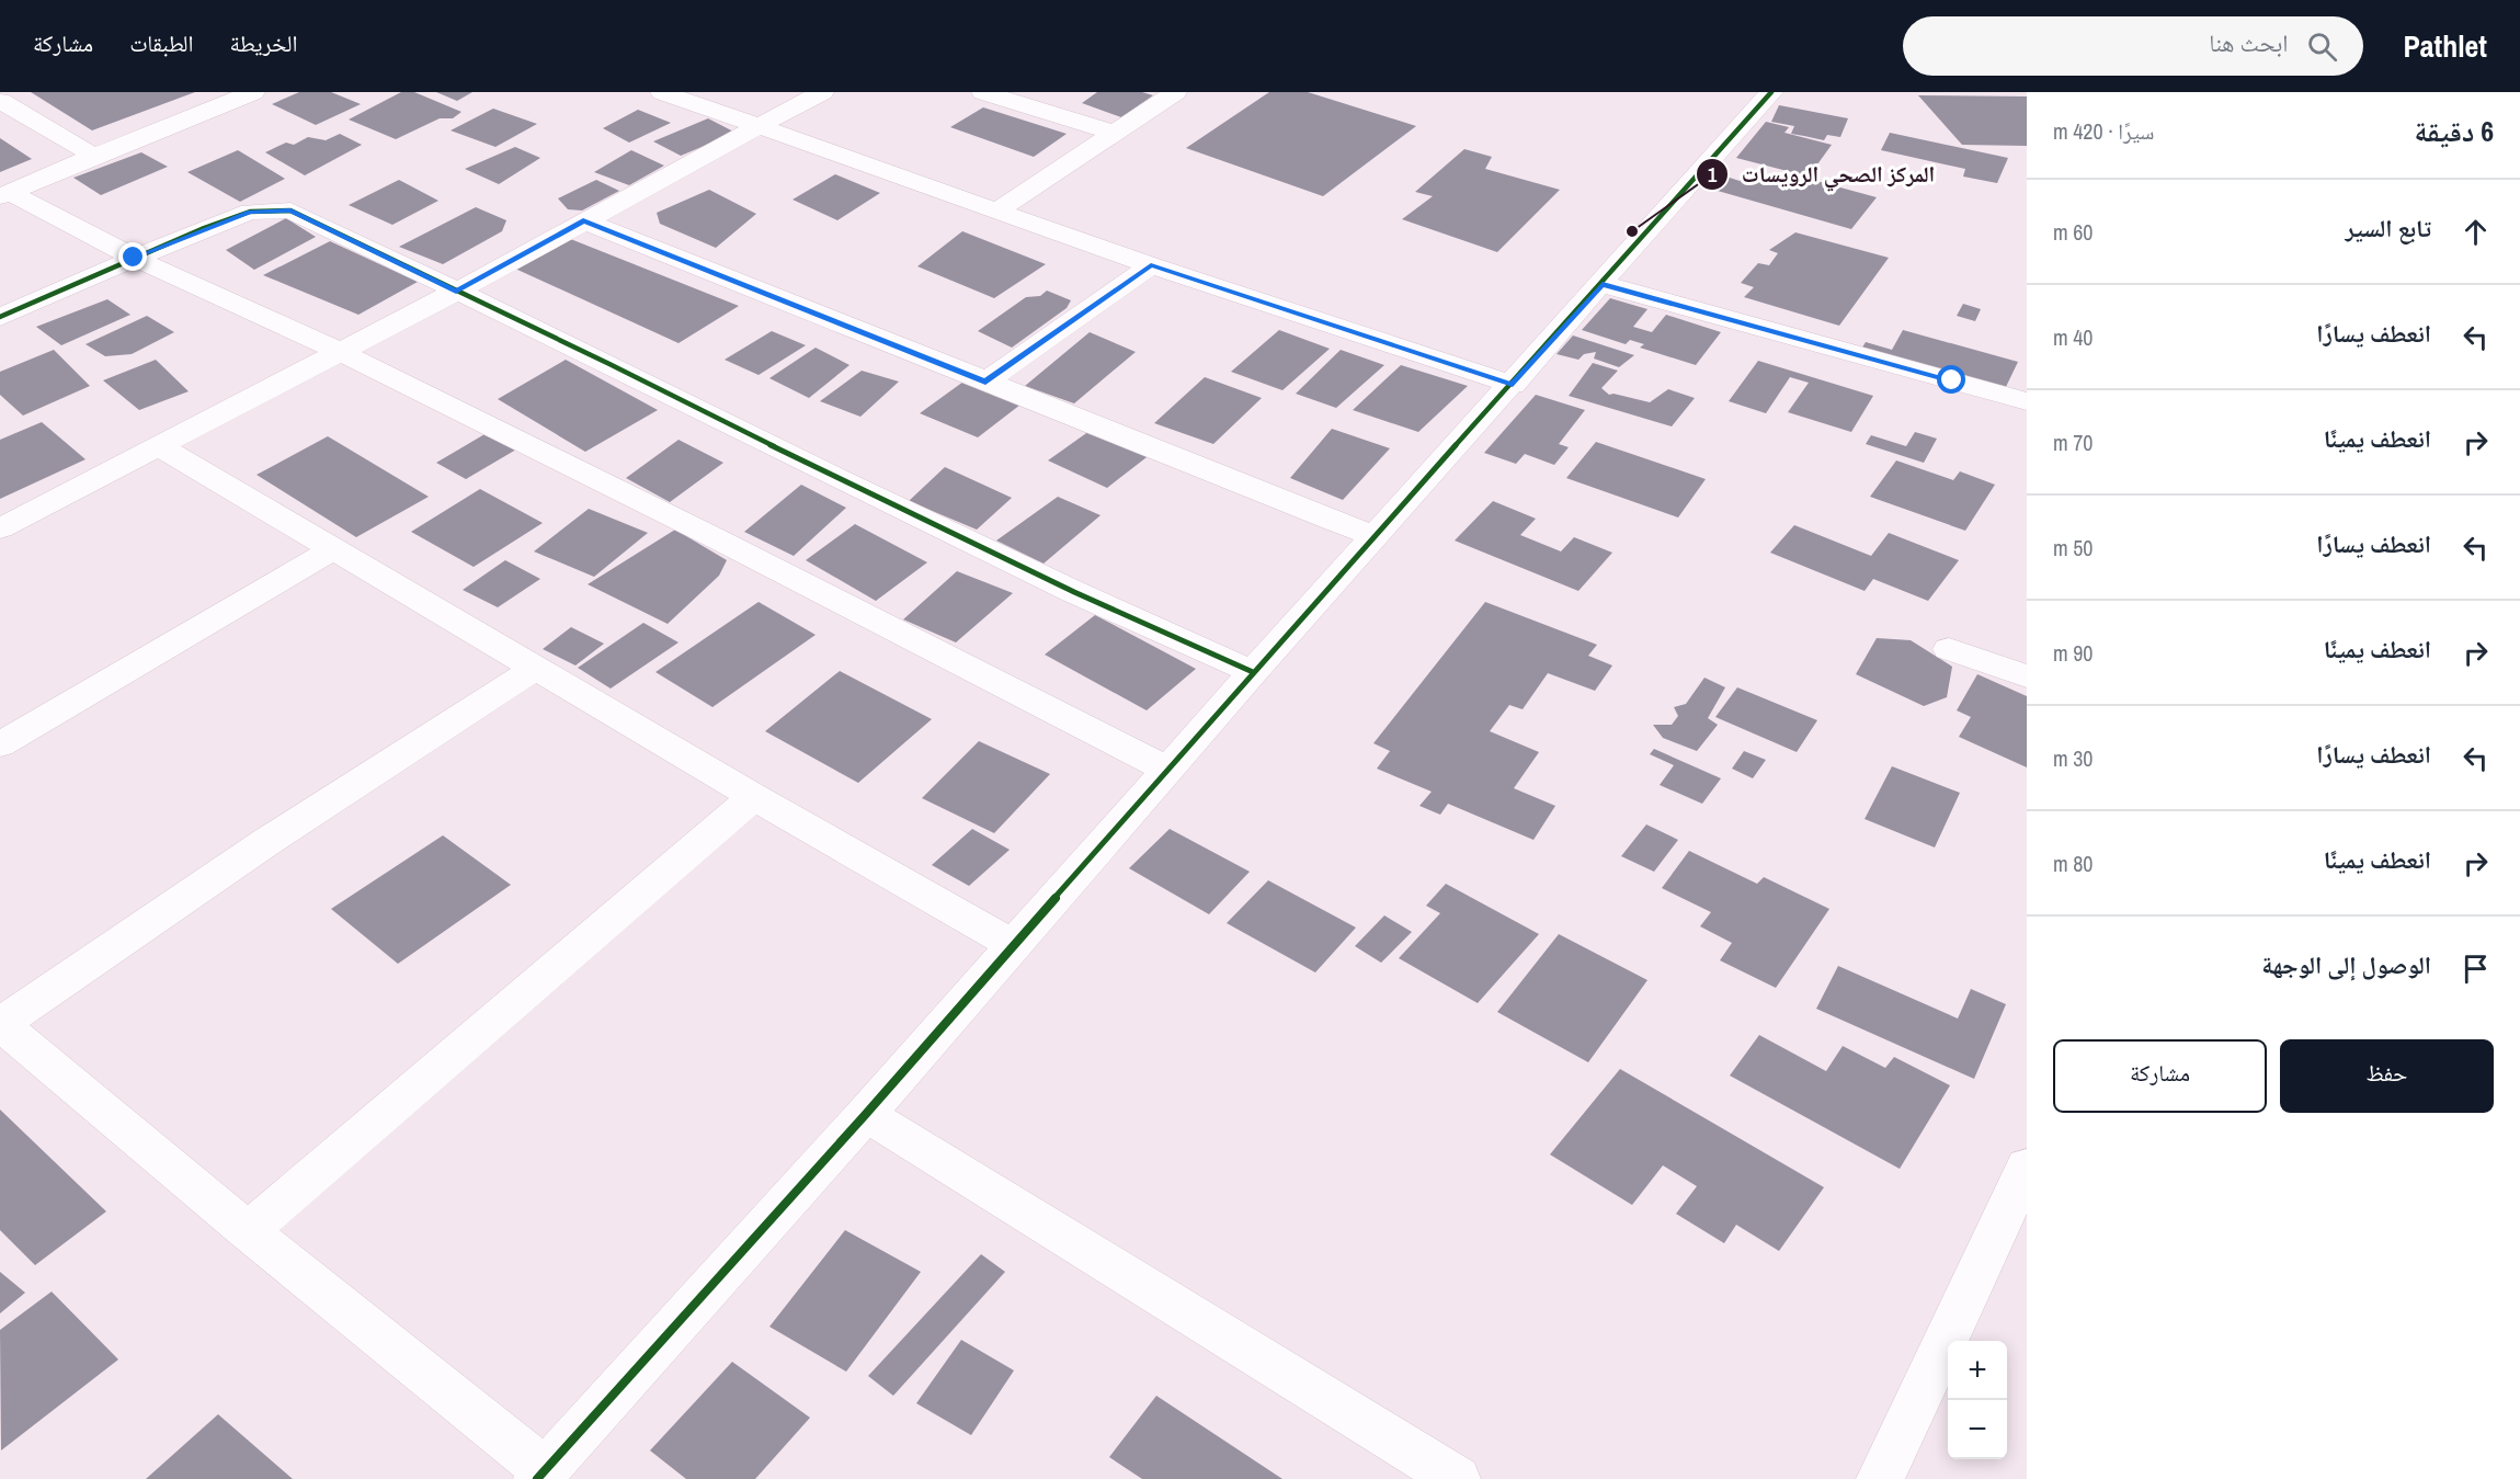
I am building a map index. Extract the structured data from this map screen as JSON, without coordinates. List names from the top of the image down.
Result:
{
  "places": ["المركز الصحي الرويسات"],
  "page": {
    "header": "Pathlet",
    "search": "ابحث هنا",
    "nav": ["الخريطة", "الطبقات", "مشاركة"],
    "heading": ["6 دقيقة", "سيرًا · 420 m"],
    "list": [
      ["تابع السير", "60 m"],
      ["انعطف يسارًا", "40 m"],
      ["انعطف يمينًا", "70 m"],
      ["انعطف يسارًا", "50 m"],
      ["انعطف يمينًا", "90 m"],
      ["انعطف يسارًا", "30 m"],
      ["انعطف يمينًا", "80 m"],
      "الوصول إلى الوجهة"
    ],
    "buttons": ["حفظ", "مشاركة"],
    "map_buttons": ["+", "−"]
  }
}
